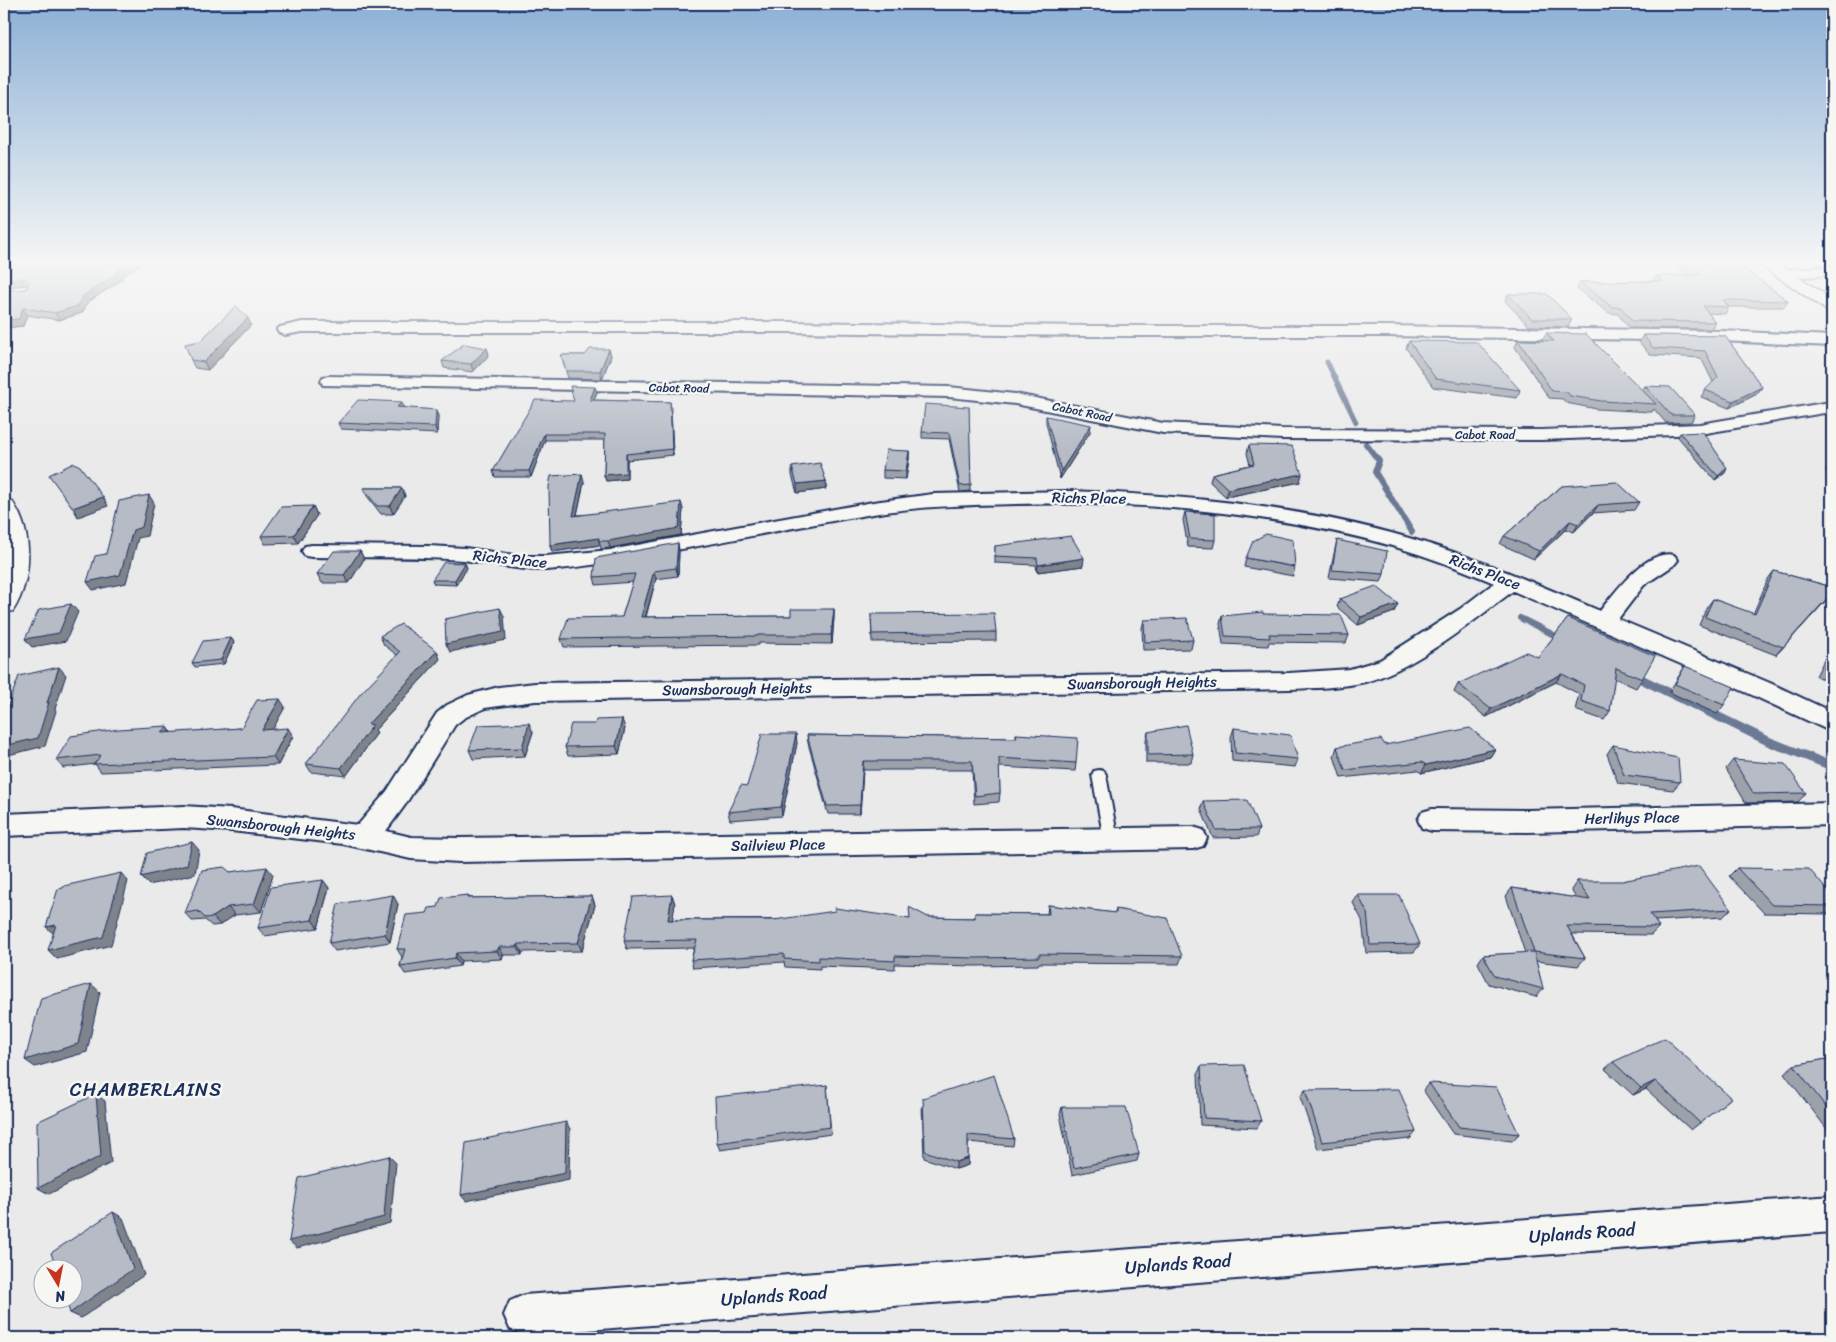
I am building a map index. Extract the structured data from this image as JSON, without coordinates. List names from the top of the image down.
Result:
{
  "streets": {
    "street": [
      "Cabot Road",
      "Richs Place",
      "Swansborough Heights",
      "Herlihys Place",
      "Sailview Place",
      "Uplands Road"
    ]
  },
  "crossings": [
    ["Richs Place", "Swansborough Heights"],
    ["Swansborough Heights", "Sailview Place"]
  ],
  "districts": ["CHAMBERLAINS"],
  "north": "bottom"
}
